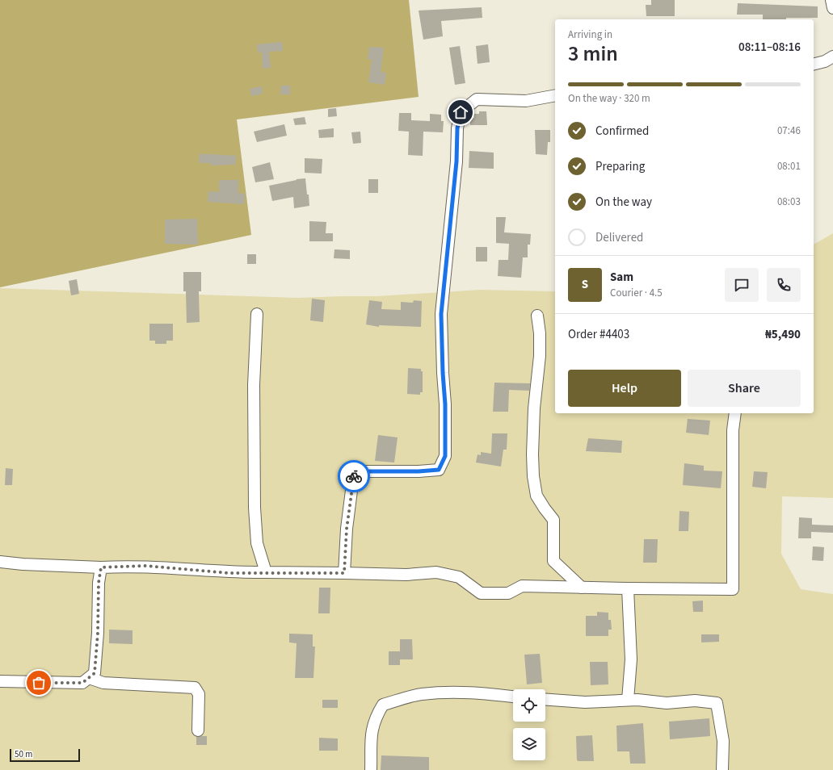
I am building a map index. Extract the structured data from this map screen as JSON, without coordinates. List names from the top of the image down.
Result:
{
  "scale_bar": "50 m",
  "page": {
    "heading": ["3 min", "Arriving in", "08:11–08:16"],
    "panel": [
      "Sam",
      "Courier · 4.5",
      "Order #4403",
      "₦5,490"
    ],
    "bar": "On the way · 320 m",
    "list": [
      ["Confirmed", "07:46"],
      ["Preparing", "08:01"],
      ["On the way", "08:03"],
      "Delivered"
    ],
    "round": "S",
    "buttons": ["Help", "Share"],
    "scale": "50 m"
  }
}
